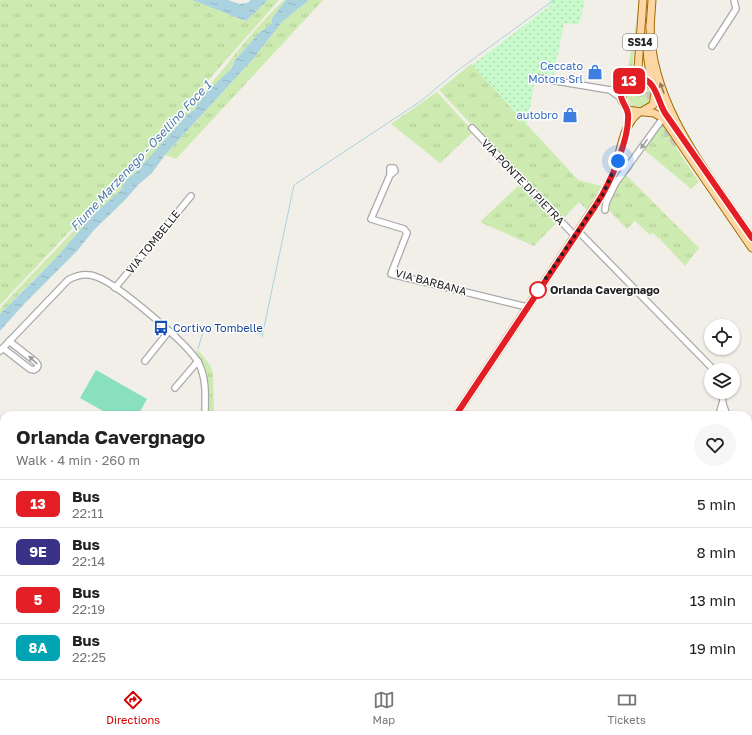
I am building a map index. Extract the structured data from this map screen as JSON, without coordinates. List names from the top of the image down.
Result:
{
  "streets": {
    "main road": ["SS14"],
    "street": ["VIA PONTE DI PIETRA", "VIA TOMBELLE", "VIA BARBANA"]
  },
  "water": ["Fiume Marzenego - Osellino Foce 1"],
  "places": {
    "shop": ["Ceccato Motors Srl", "autobro"],
    "other": ["Orlanda Cavergnago"],
    "bus stop": ["Cortivo Tombelle"]
  },
  "lines": ["bus line 13"],
  "page": {
    "on_map": "13",
    "heading": ["Orlanda Cavergnago", "Walk · 4 min · 260 m"],
    "list": [
      {
        "mark": "13",
        "name": "Bus",
        "note": "22:11",
        "value": "5 min"
      },
      {
        "mark": "9E",
        "name": "Bus",
        "note": "22:14",
        "value": "8 min"
      },
      {
        "mark": "5",
        "name": "Bus",
        "note": "22:19",
        "value": "13 min"
      },
      {
        "mark": "8A",
        "name": "Bus",
        "note": "22:25",
        "value": "19 min"
      }
    ],
    "tabs": ["Directions", "Map", "Tickets"]
  }
}
